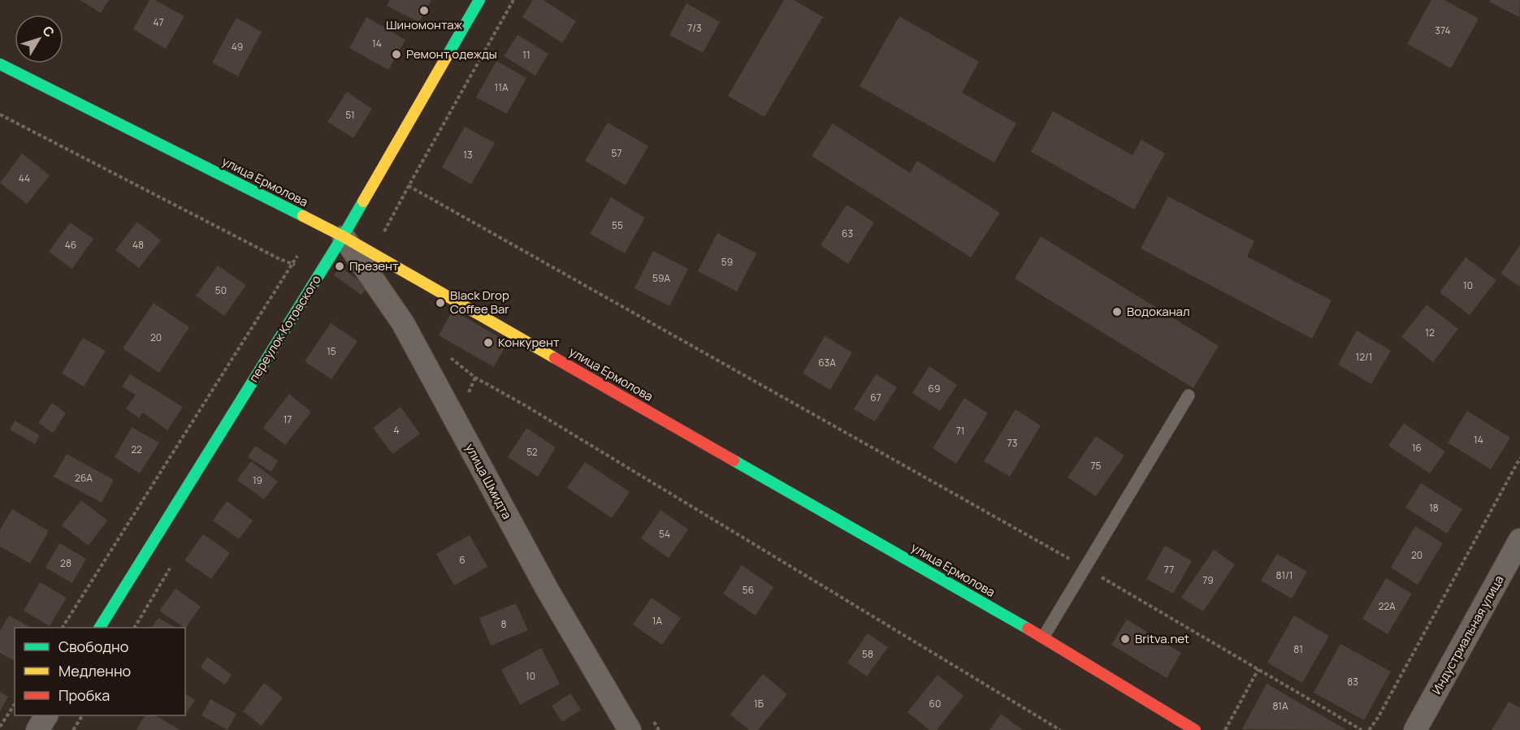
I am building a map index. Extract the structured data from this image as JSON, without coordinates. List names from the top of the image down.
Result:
{
  "streets": {
    "street": [
      "улица Ермолова",
      "переулок Котовского",
      "улица Шмидта",
      "Индустриальная улица"
    ]
  },
  "crossings": [
    ["улица Ермолова", "переулок Котовского"],
    ["улица Ермолова", "улица Шмидта"],
    ["переулок Котовского", "улица Шмидта"]
  ],
  "places": [
    "Шиномонтаж",
    "Ремонт одежды",
    "Презент",
    "Black Drop Coffee Bar",
    "Водоканал",
    "Конкурент",
    "Britva.net"
  ],
  "house_numbers": [
    "47",
    "7/3",
    "374",
    "14",
    "49",
    "11",
    "11А",
    "51",
    "57",
    "13",
    "44",
    "55",
    "63",
    "46",
    "48",
    "59",
    "59А",
    "10",
    "50",
    "12",
    "20",
    "15",
    "12/1",
    "63А",
    "69",
    "67",
    "17",
    "4",
    "71",
    "14",
    "73",
    "16",
    "22",
    "52",
    "75",
    "26А",
    "19",
    "18",
    "54",
    "20",
    "6",
    "28",
    "77",
    "81/1",
    "79",
    "56",
    "22А",
    "1А",
    "8",
    "81",
    "58",
    "10",
    "83",
    "1Б",
    "60",
    "81А"
  ],
  "legend": ["Свободно", "Медленно", "Пробка"],
  "north": "top right"
}
